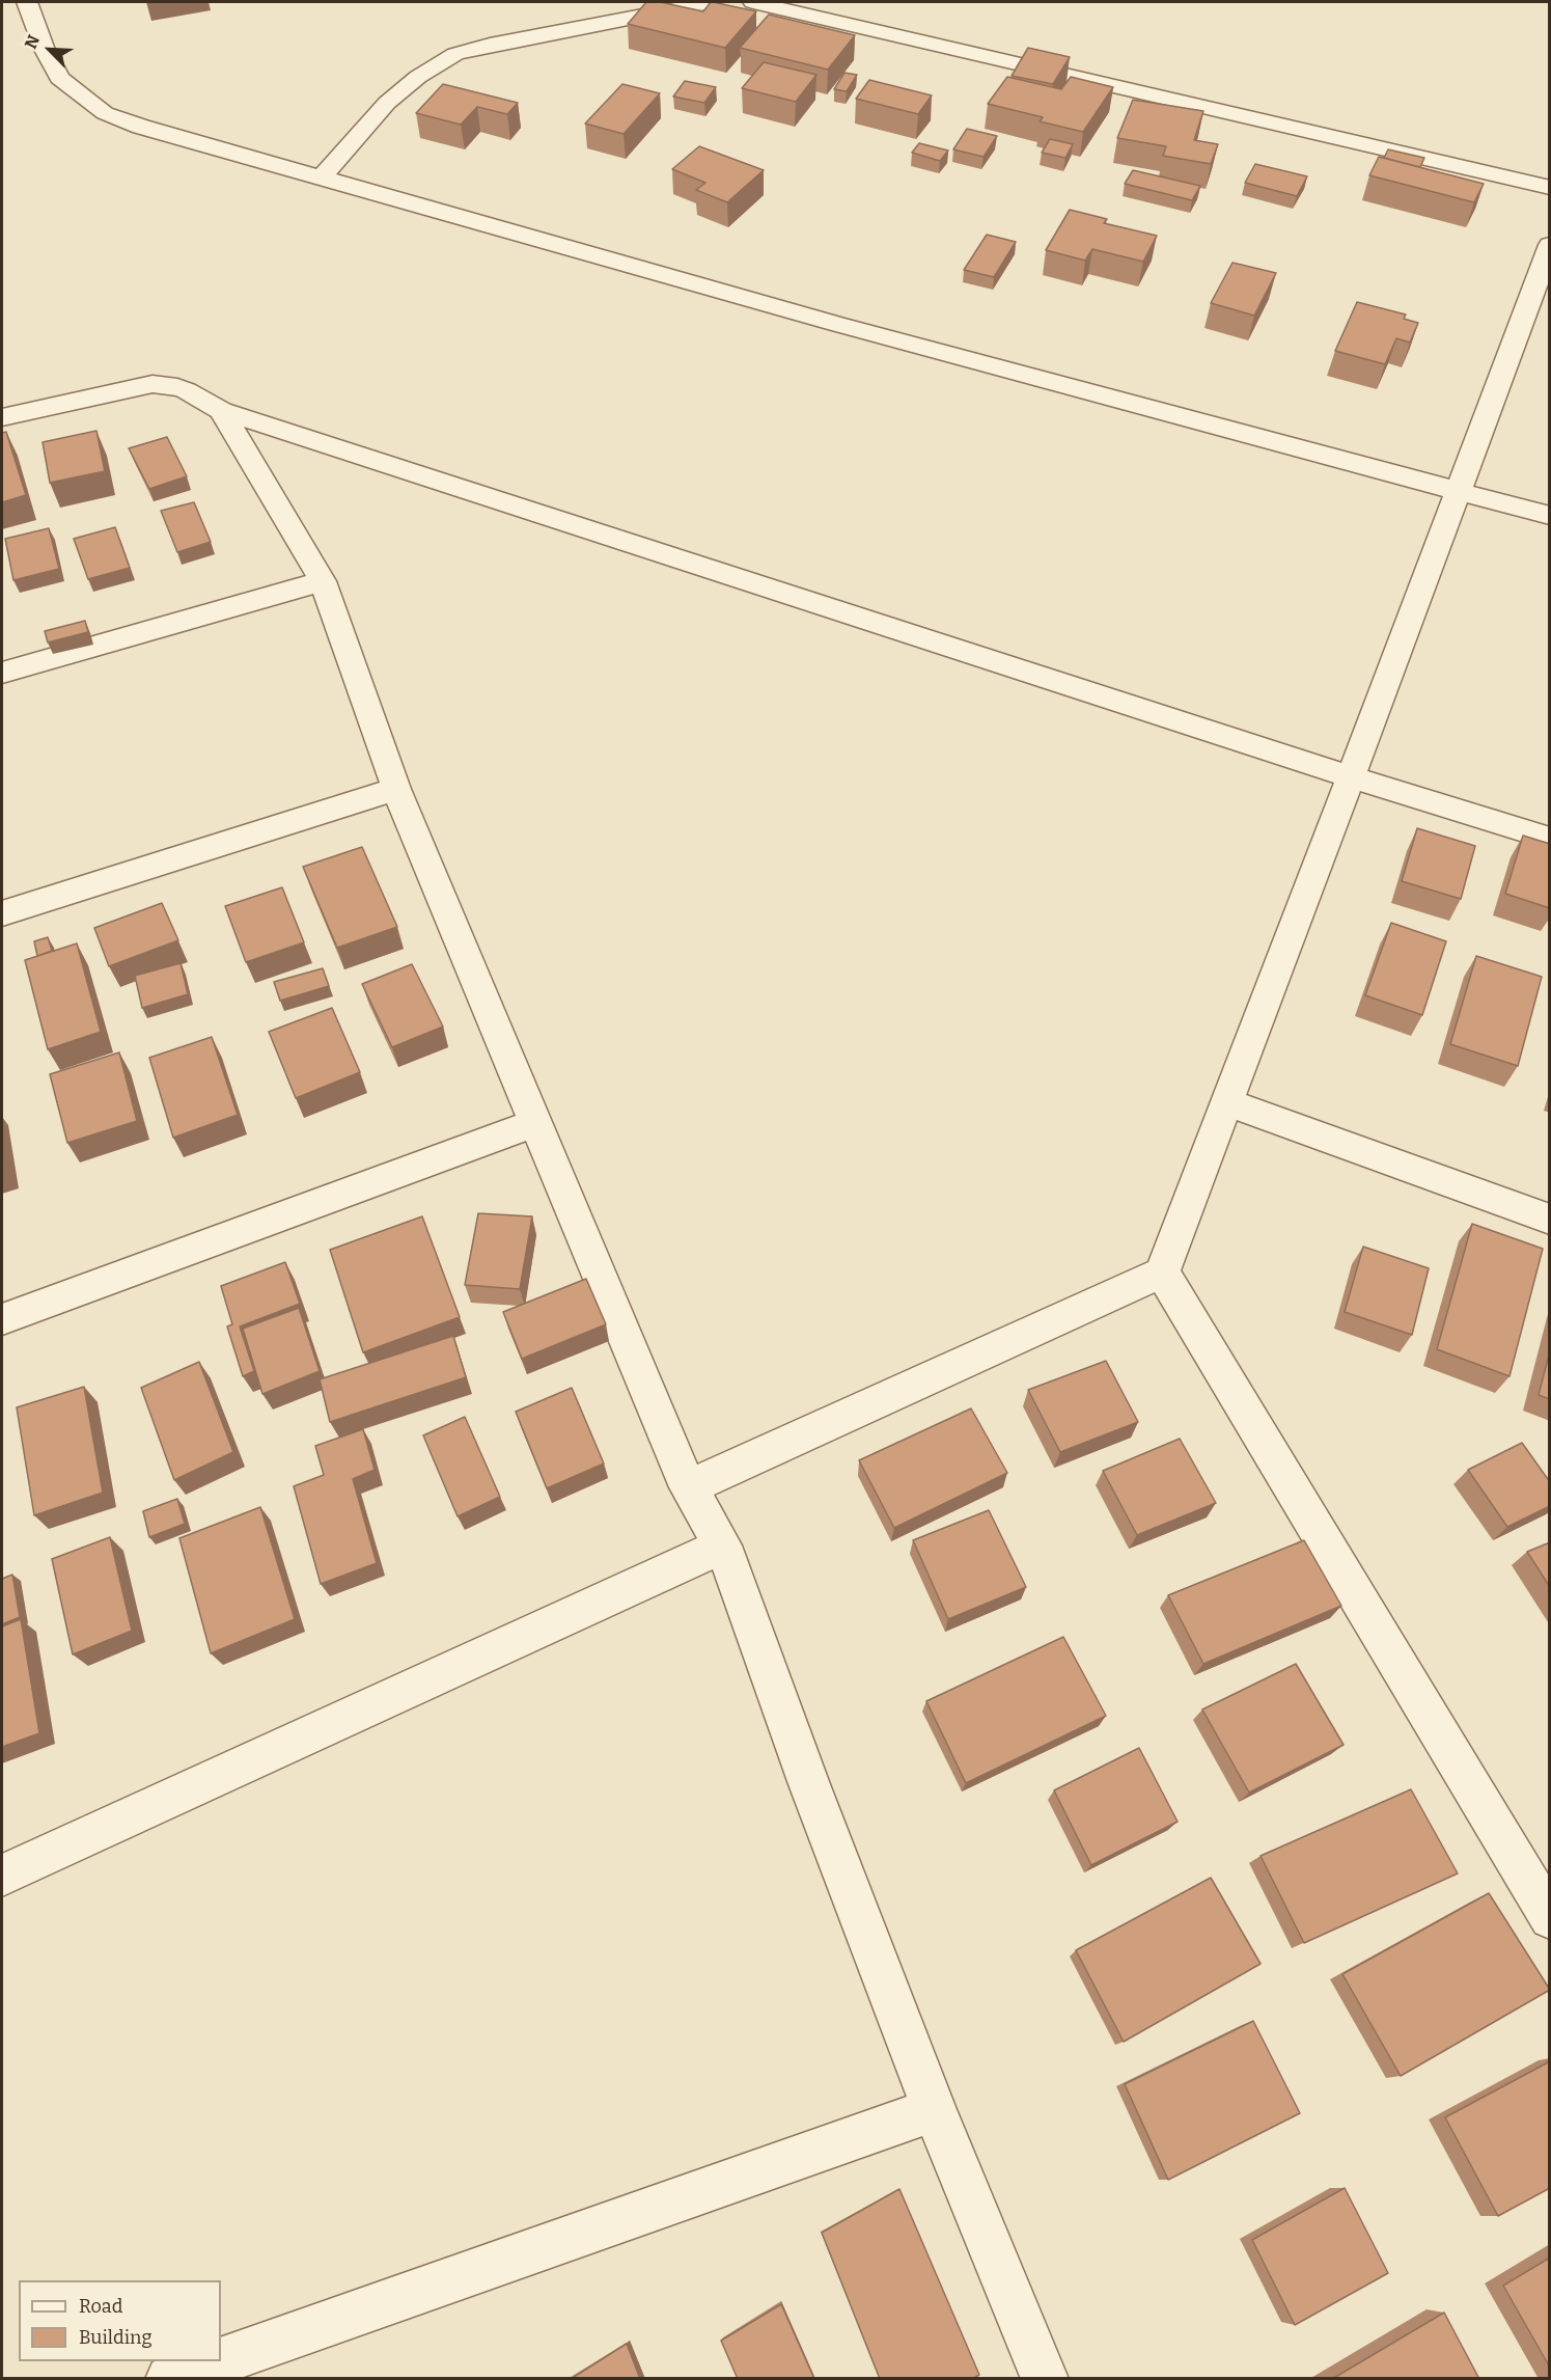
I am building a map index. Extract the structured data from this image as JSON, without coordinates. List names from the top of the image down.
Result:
{
  "legend": ["Road", "Building"],
  "north": "top left"
}
